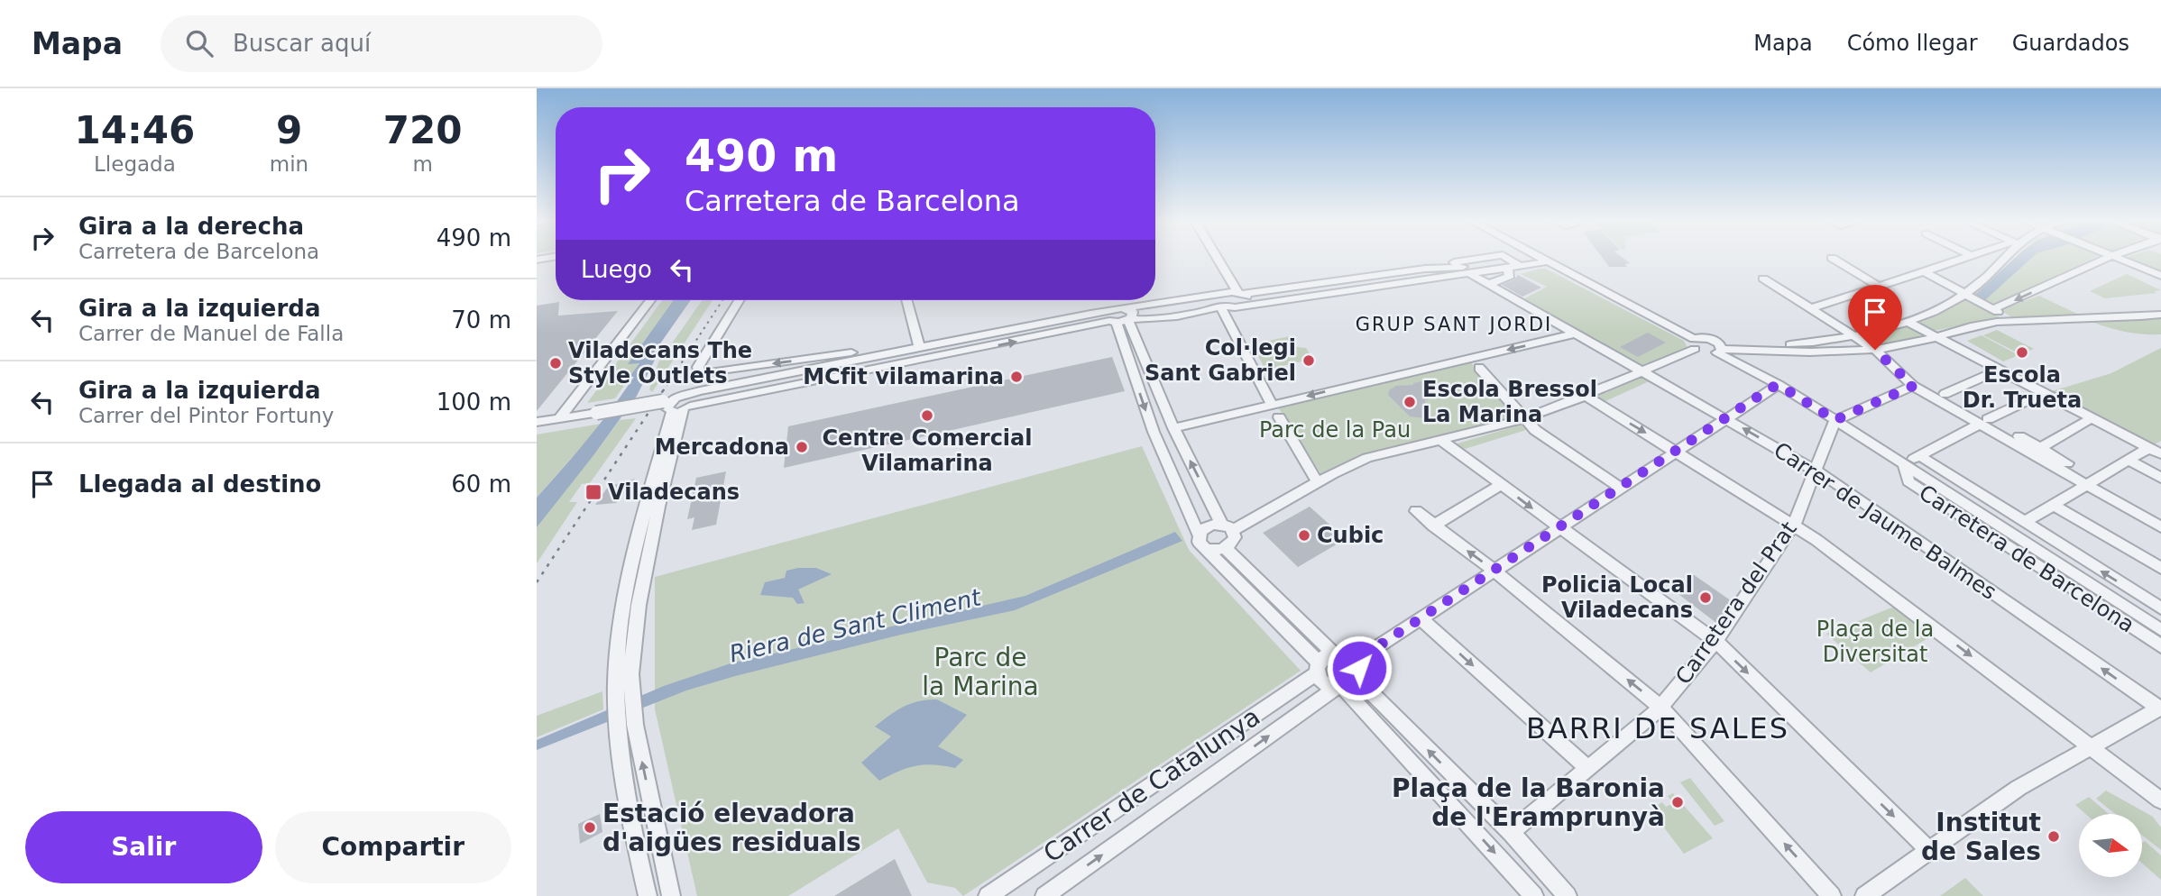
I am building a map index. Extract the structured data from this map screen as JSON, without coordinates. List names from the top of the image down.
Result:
{
  "streets": {
    "street": [
      "Carrer de Jaume Balmes",
      "Carretera de Barcelona",
      "Carretera del Prat",
      "Carrer de Catalunya"
    ]
  },
  "crossings": [
    ["Carrer de Jaume Balmes", "Carretera del Prat"],
    ["Carrer de Jaume Balmes", "Carrer de Catalunya"],
    ["Carretera de Barcelona", "Carretera del Prat"],
    ["Carretera de Barcelona", "Carrer de Catalunya"]
  ],
  "districts": ["GRUP SANT JORDI", "BARRI DE SALES"],
  "water": ["Riera de Sant Climent"],
  "parks": ["Parc de la Pau", "Plaça de la Diversitat", "Parc de la Marina"],
  "places": {
    "other": [
      "Escola Dr. Trueta",
      "Col·legi Sant Gabriel",
      "Viladecans The Style Outlets",
      "MCfit vilamarina",
      "Escola Bressol La Marina",
      "Centre Comercial Vilamarina",
      "Mercadona",
      "Cubic",
      "Policia Local Viladecans",
      "Plaça de la Baronia de l'Eramprunyà",
      "Estació elevadora d'aigües residuals",
      "Institut de Sales"
    ],
    "transit": ["Viladecans"]
  },
  "north": "right",
  "page": {
    "header": "Mapa",
    "search": "Buscar aquí",
    "nav": ["Mapa", "Cómo llegar", "Guardados"],
    "eta": [
      "14:46",
      "Llegada",
      "9",
      "min",
      "720",
      "m"
    ],
    "turn": ["490 m", "Carretera de Barcelona"],
    "list": [
      {
        "name": "Gira a la derecha",
        "note": "Carretera de Barcelona",
        "value": "490 m"
      },
      {
        "name": "Gira a la izquierda",
        "note": "Carrer de Manuel de Falla",
        "value": "70 m"
      },
      {
        "name": "Gira a la izquierda",
        "note": "Carrer del Pintor Fortuny",
        "value": "100 m"
      },
      {
        "name": "Llegada al destino",
        "value": "60 m"
      }
    ],
    "then": "Luego",
    "buttons": ["Salir", "Compartir"]
  }
}
